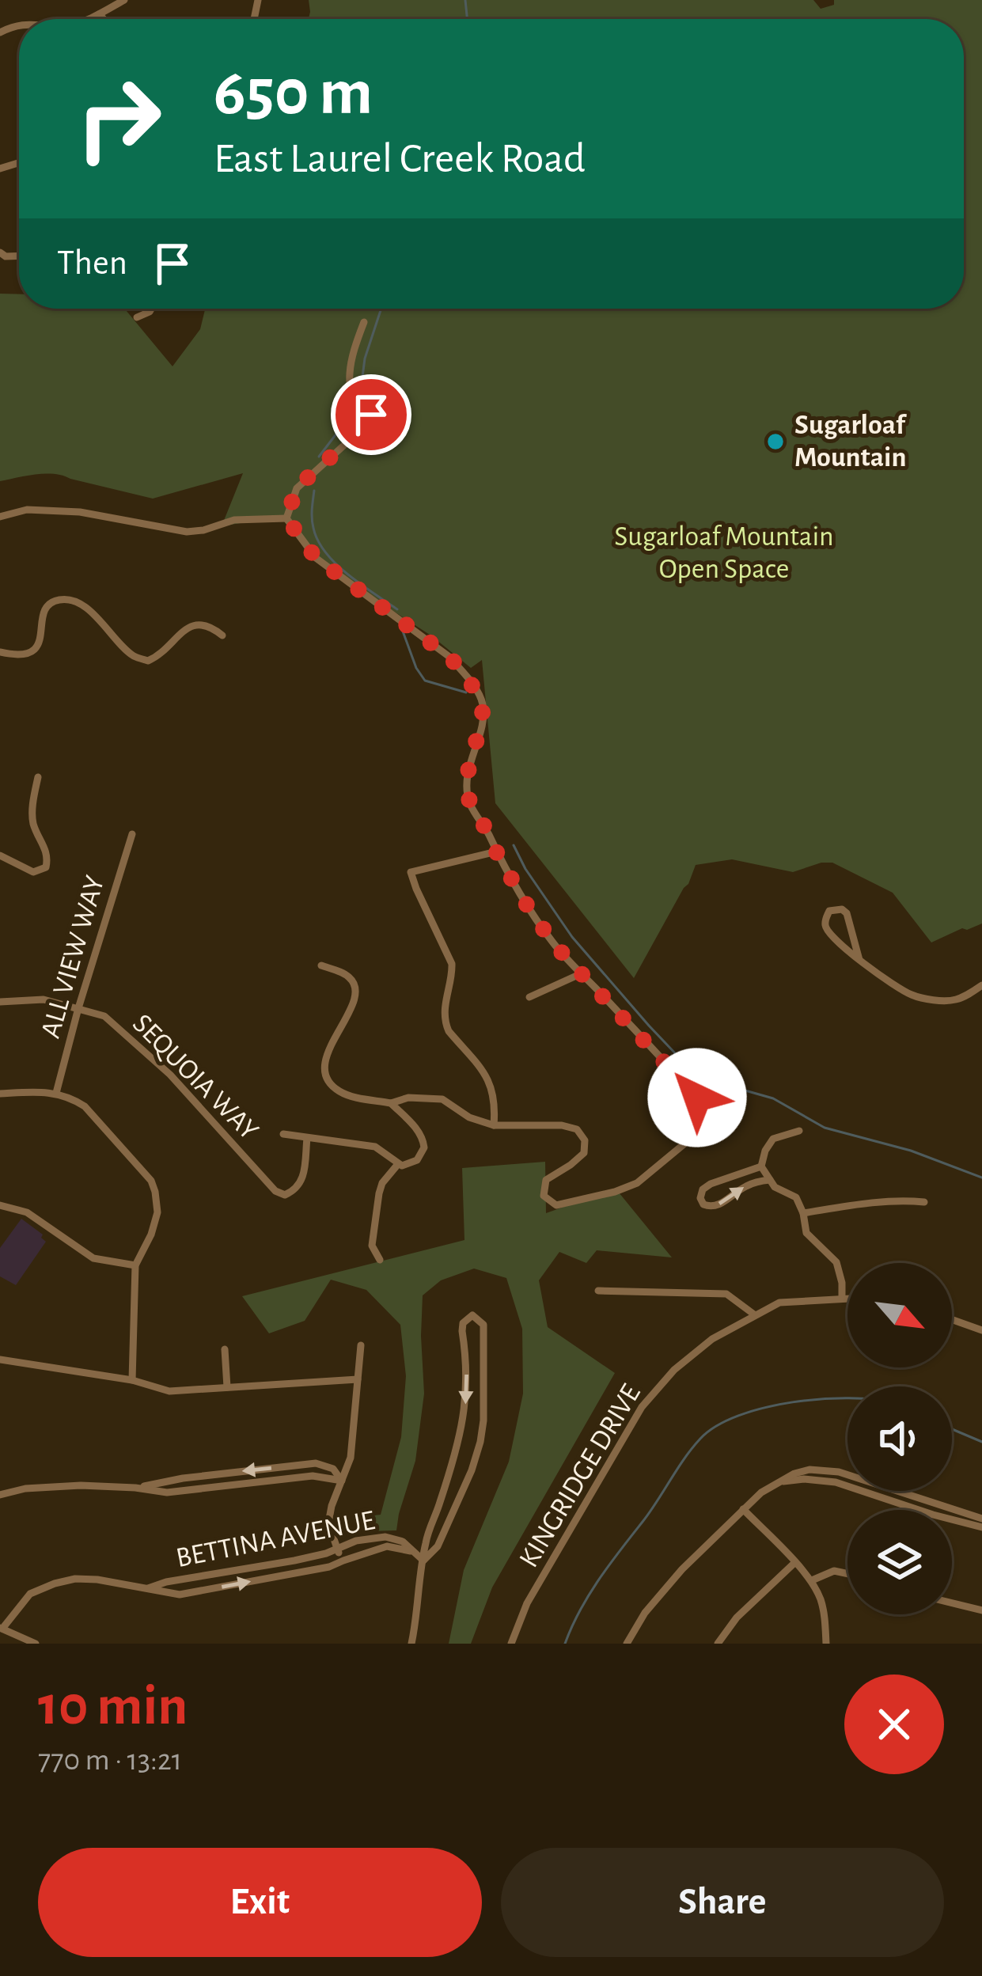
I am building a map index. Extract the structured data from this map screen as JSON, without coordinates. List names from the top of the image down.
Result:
{
  "streets": {
    "street": [
      "ALL VIEW WAY",
      "SEQUOIA WAY",
      "KINGRIDGE DRIVE",
      "BETTINA AVENUE"
    ]
  },
  "crossings": [
    ["ALL VIEW WAY", "SEQUOIA WAY"]
  ],
  "parks": ["Sugarloaf Mountain Open Space"],
  "places": ["Sugarloaf Mountain"],
  "north": "bottom right",
  "page": {
    "turn": ["650 m", "East Laurel Creek Road"],
    "then": "Then",
    "heading": ["10 min", "770 m · 13:21"],
    "buttons": ["Exit", "Share"]
  }
}
